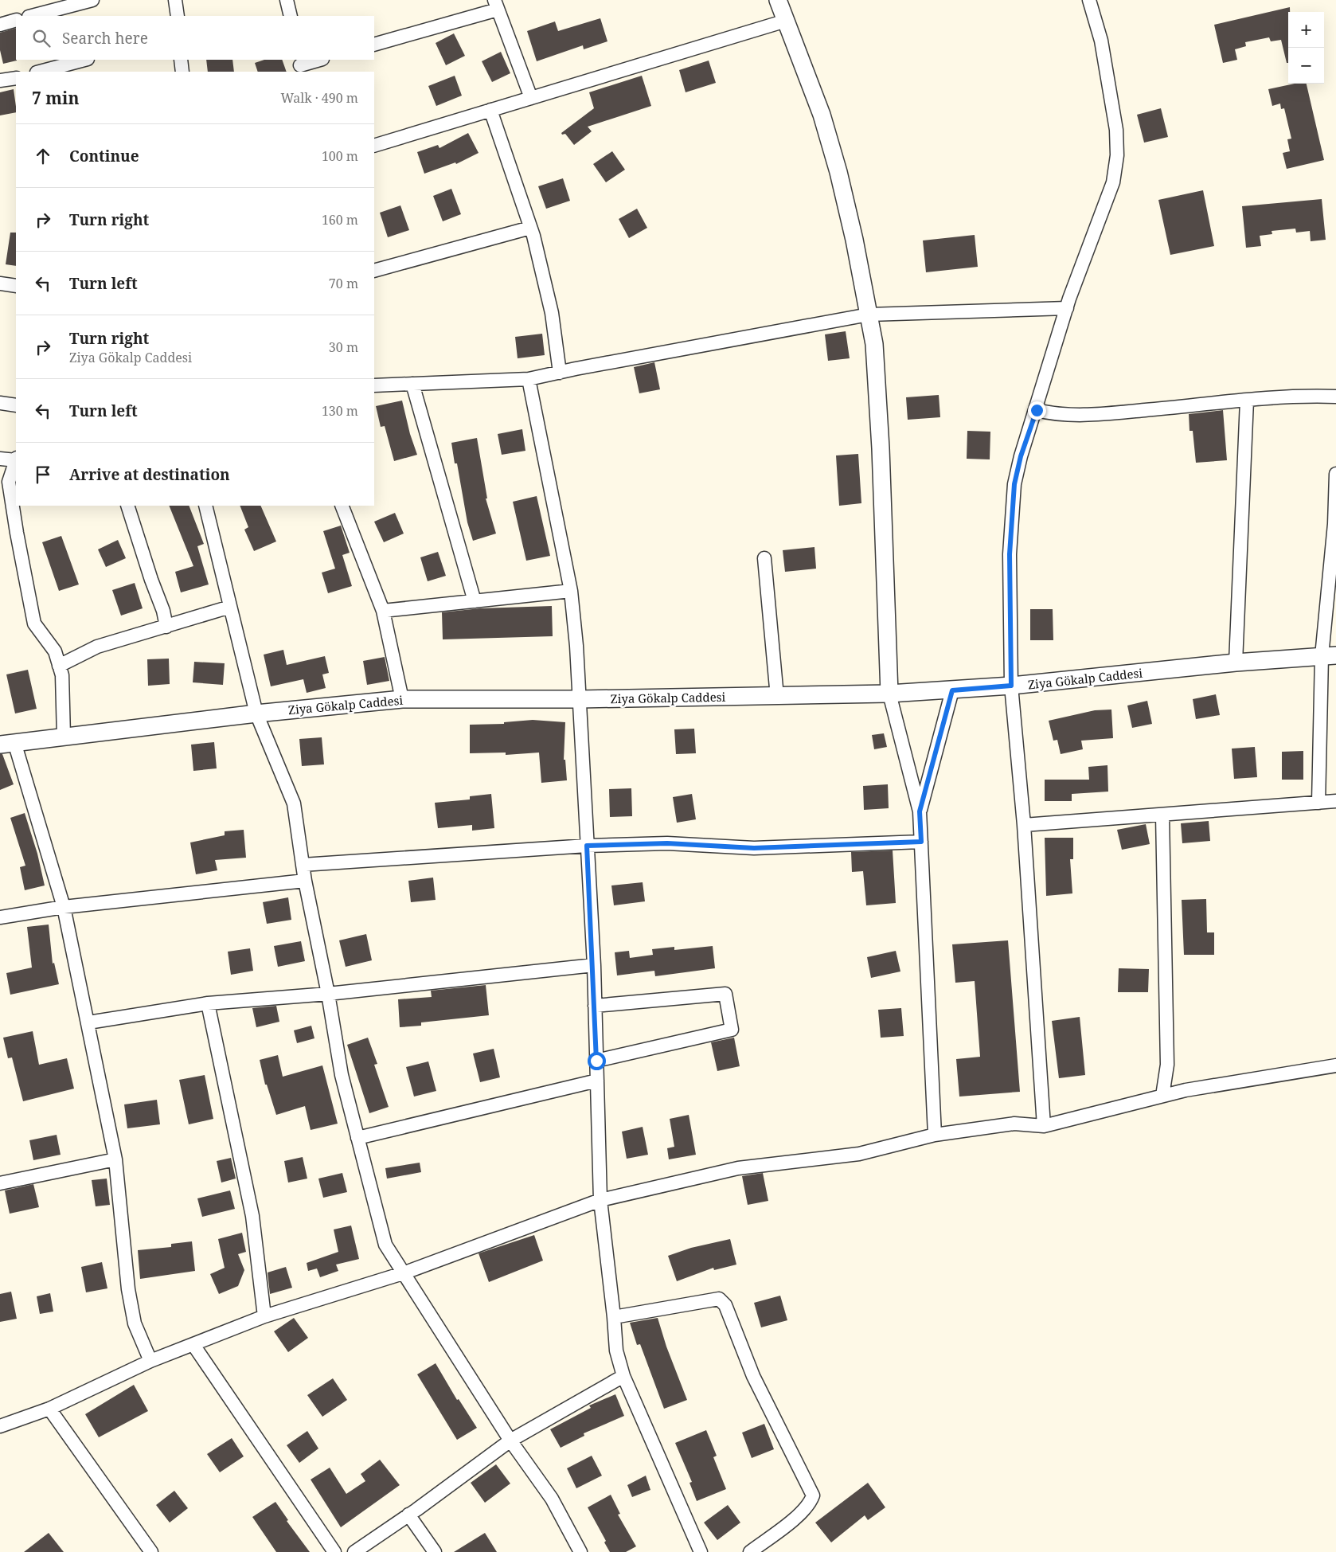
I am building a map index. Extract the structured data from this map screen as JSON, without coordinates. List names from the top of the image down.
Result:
{
  "streets": {
    "street": ["Ziya Gökalp Caddesi"]
  },
  "page": {
    "map_buttons": ["+", "−"],
    "search": "Search here",
    "heading": ["7 min", "Walk · 490 m"],
    "list": [
      ["Continue", "100 m"],
      ["Turn right", "160 m"],
      ["Turn left", "70 m"],
      ["Turn right", "Ziya Gökalp Caddesi", "30 m"],
      ["Turn left", "130 m"],
      "Arrive at destination"
    ]
  }
}
